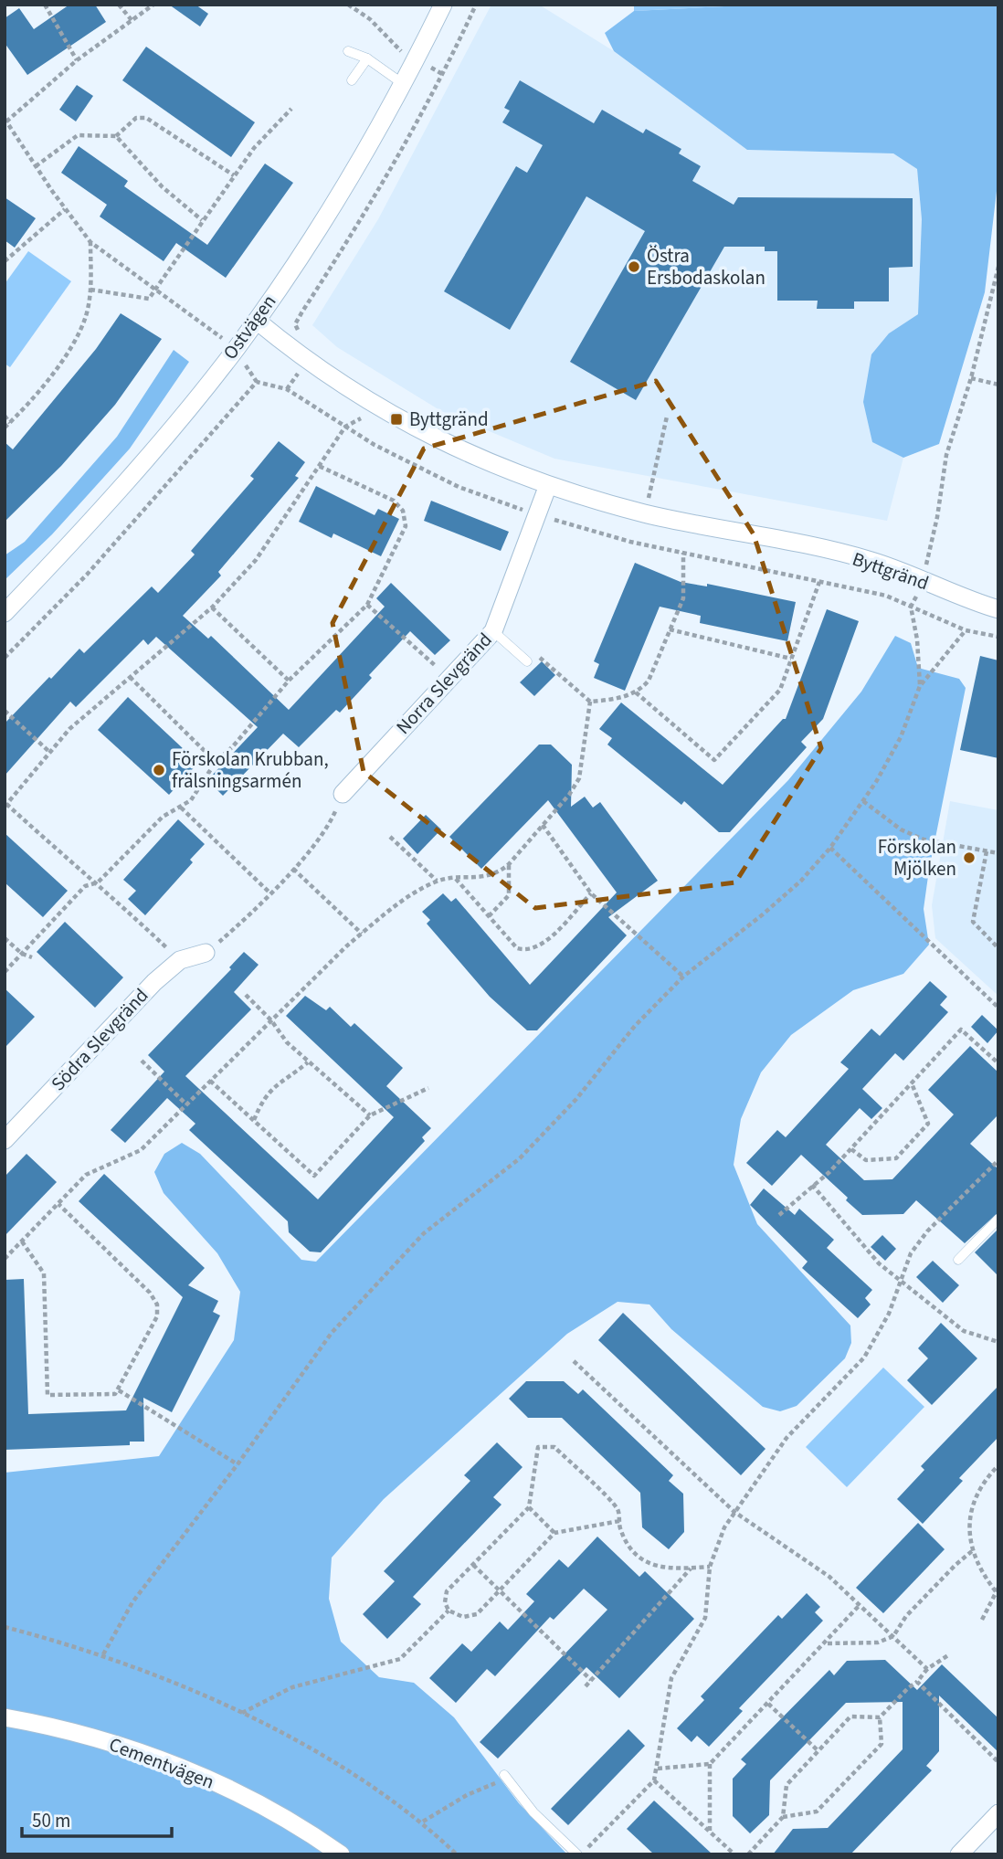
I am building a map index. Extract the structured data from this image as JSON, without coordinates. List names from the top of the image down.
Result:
{
  "streets": {
    "street": [
      "Ostvägen",
      "Byttgränd",
      "Norra Slevgränd",
      "Södra Slevgränd",
      "Cementvägen"
    ]
  },
  "crossings": [
    ["Ostvägen", "Byttgränd"],
    ["Byttgränd", "Norra Slevgränd"]
  ],
  "places": {
    "other": ["Östra Ersbodaskolan", "Förskolan Krubban, frälsningsarmén", "Förskolan Mjölken"],
    "transit": ["Byttgränd"]
  },
  "scale_bar": "50 m"
}
